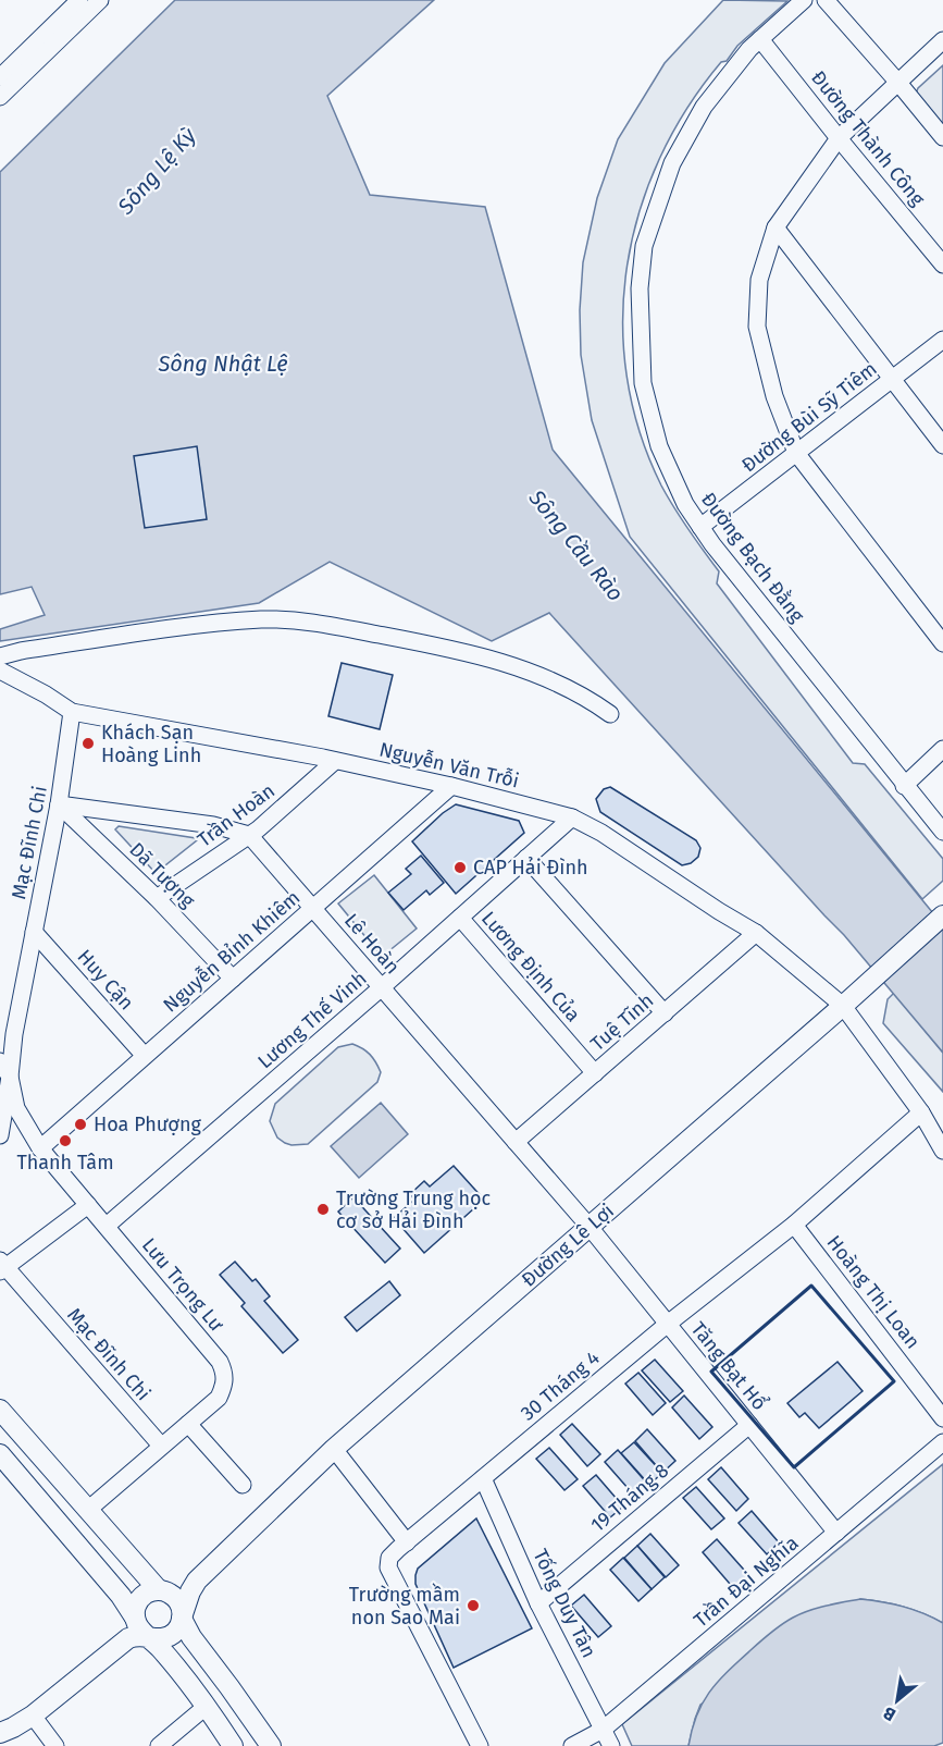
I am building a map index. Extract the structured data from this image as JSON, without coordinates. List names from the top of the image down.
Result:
{
  "streets": {
    "main road": ["Đường Lê Lợi"],
    "street": [
      "Đường Thành Công",
      "Đường Bùi Sỹ Tiêm",
      "Đường Bạch Đằng",
      "Nguyễn Văn Trỗi",
      "Trần Hoàn",
      "Mạc Đĩnh Chi",
      "Dã Tượng",
      "Lê Hoàn",
      "Nguyễn Bỉnh Khiêm",
      "Lương Định Của",
      "Huy Cận",
      "Lương Thế Vinh",
      "Tuệ Tĩnh",
      "Lưu Trọng Lư",
      "Hoàng Thị Loan",
      "Tăng Bạt Hổ",
      "30 Tháng 4",
      "19 Tháng 8",
      "Trần Đại Nghĩa",
      "Tống Duy Tân"
    ]
  },
  "crossings": [
    ["Đường Thành Công", "Đường Bạch Đằng"],
    ["Đường Bùi Sỹ Tiêm", "Đường Bạch Đằng"],
    ["Nguyễn Văn Trỗi", "Trần Hoàn"],
    ["Nguyễn Văn Trỗi", "Mạc Đĩnh Chi"],
    ["Nguyễn Văn Trỗi", "Nguyễn Bỉnh Khiêm"],
    ["Nguyễn Văn Trỗi", "Lương Thế Vinh"],
    ["Nguyễn Văn Trỗi", "Tuệ Tĩnh"],
    ["Nguyễn Văn Trỗi", "Đường Lê Lợi"],
    ["Nguyễn Văn Trỗi", "30 Tháng 4"],
    ["Trần Hoàn", "Dã Tượng"],
    ["Trần Hoàn", "Lê Hoàn"],
    ["Mạc Đĩnh Chi", "Dã Tượng"],
    ["Mạc Đĩnh Chi", "Huy Cận"],
    ["Mạc Đĩnh Chi", "Lưu Trọng Lư"],
    ["Dã Tượng", "Nguyễn Bỉnh Khiêm"],
    ["Lê Hoàn", "Nguyễn Bỉnh Khiêm"],
    ["Lê Hoàn", "Lương Thế Vinh"],
    ["Lê Hoàn", "Tuệ Tĩnh"],
    ["Lê Hoàn", "Đường Lê Lợi"],
    ["Lê Hoàn", "Tăng Bạt Hổ"],
    ["Nguyễn Bỉnh Khiêm", "Huy Cận"],
    ["Nguyễn Bỉnh Khiêm", "Lưu Trọng Lư"],
    ["Lương Định Của", "Lương Thế Vinh"],
    ["Lương Định Của", "Tuệ Tĩnh"],
    ["Lương Thế Vinh", "Lưu Trọng Lư"],
    ["Đường Lê Lợi", "Tăng Bạt Hổ"],
    ["Hoàng Thị Loan", "30 Tháng 4"],
    ["Tăng Bạt Hổ", "30 Tháng 4"],
    ["Tăng Bạt Hổ", "19 Tháng 8"],
    ["Tăng Bạt Hổ", "Trần Đại Nghĩa"],
    ["30 Tháng 4", "Tống Duy Tân"],
    ["19 Tháng 8", "Tống Duy Tân"],
    ["Trần Đại Nghĩa", "Tống Duy Tân"]
  ],
  "water": ["Sông Lệ Kỳ", "Sông Nhật Lệ", "Sông Cầu Rào"],
  "places": [
    "Khách Sạn Hoàng Linh",
    "CAP Hải Đình",
    "Hoa Phượng",
    "Thanh Tâm",
    "Trường Trung học cơ sở Hải Đình",
    "Trường mầm non Sao Mai"
  ],
  "north": "bottom left"
}
